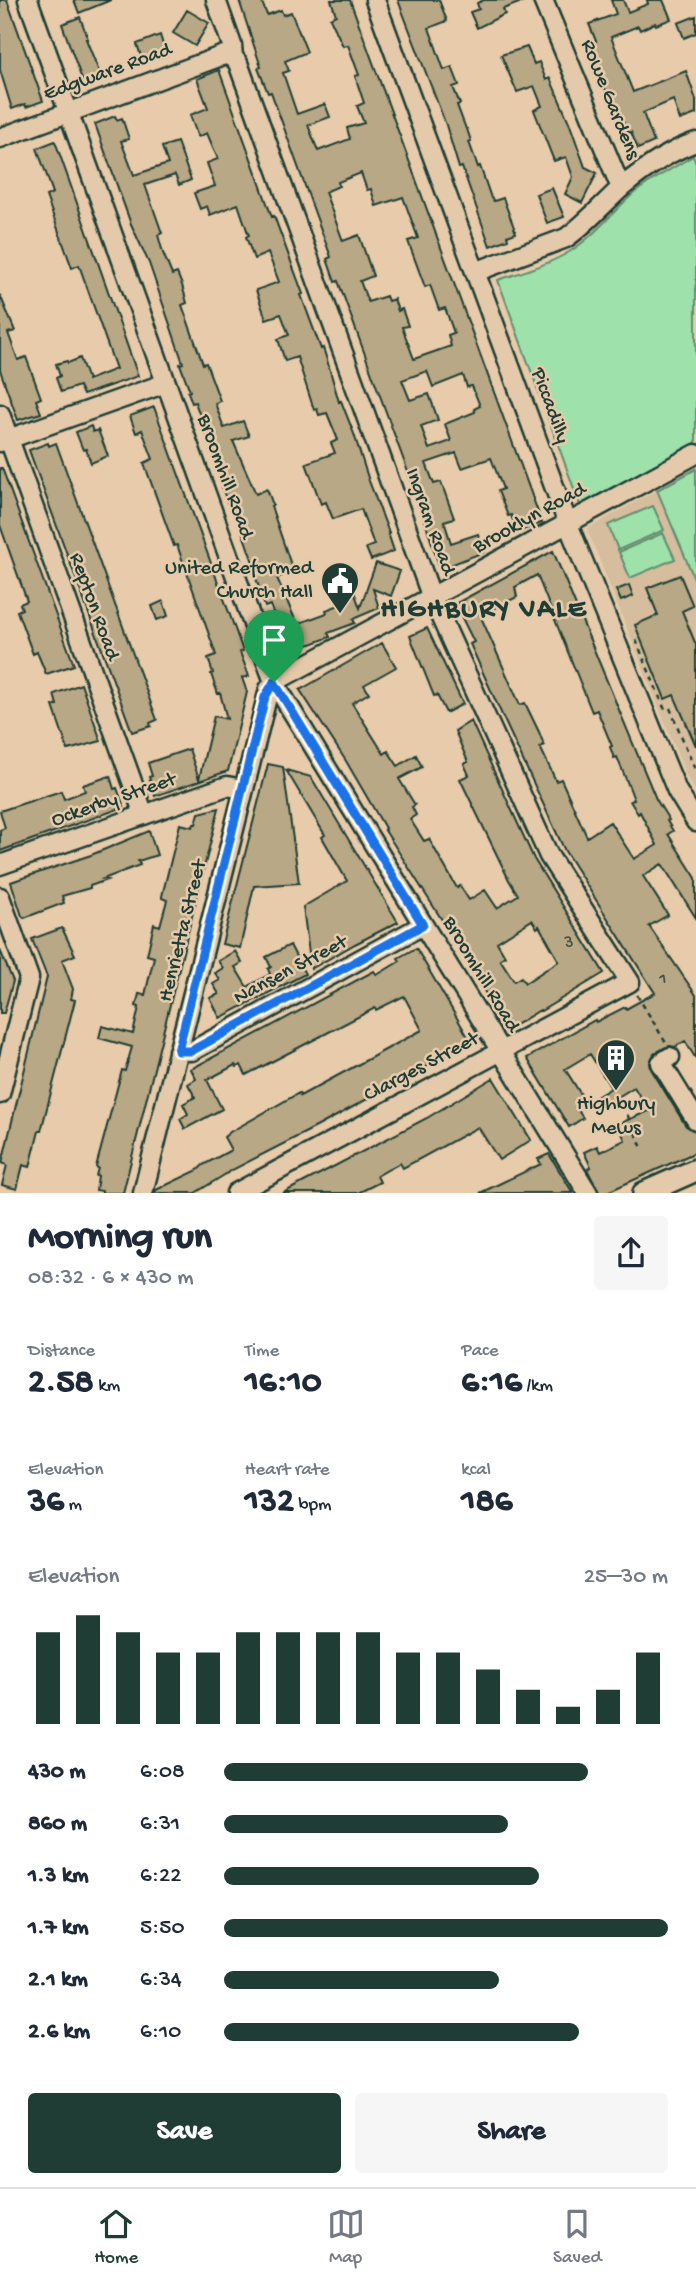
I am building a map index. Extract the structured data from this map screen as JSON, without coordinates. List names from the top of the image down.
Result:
{
  "streets": {
    "street": [
      "Edgware Road",
      "Rowe Gardens",
      "Piccadilly",
      "Broomhill Road",
      "Brooklyn Road",
      "Ingram Road",
      "Repton Road",
      "Ockerby Street",
      "Henrietta Street",
      "Nansen Street",
      "Clarges Street"
    ]
  },
  "crossings": [
    ["Edgware Road", "Broomhill Road"],
    ["Edgware Road", "Ingram Road"],
    ["Piccadilly", "Brooklyn Road"],
    ["Broomhill Road", "Brooklyn Road"],
    ["Broomhill Road", "Henrietta Street"],
    ["Broomhill Road", "Nansen Street"],
    ["Broomhill Road", "Clarges Street"],
    ["Brooklyn Road", "Ingram Road"],
    ["Brooklyn Road", "Henrietta Street"],
    ["Ingram Road", "Clarges Street"],
    ["Repton Road", "Ockerby Street"],
    ["Ockerby Street", "Henrietta Street"],
    ["Henrietta Street", "Nansen Street"]
  ],
  "districts": ["HIGHBURY VALE"],
  "places": {
    "public building": ["United Reformed Church Hall"],
    "building": ["Highbury Mews"]
  },
  "house_numbers": ["3", "1"],
  "page": {
    "heading": ["Morning run", "08:32 · 6 × 430 m"],
    "stats": [
      ["Distance", "2.58 km"],
      ["Time", "16:10"],
      ["Pace", "6:16 /km"],
      ["Elevation", "36 m"],
      ["Heart rate", "132 bpm"],
      ["kcal", "186"]
    ],
    "chart": ["Elevation", "25–30 m"],
    "list": [
      {
        "name": "430 m",
        "note": "6:08"
      },
      {
        "name": "860 m",
        "note": "6:31"
      },
      {
        "name": "1.3 km",
        "note": "6:22"
      },
      {
        "name": "1.7 km",
        "note": "5:50"
      },
      {
        "name": "2.1 km",
        "note": "6:34"
      },
      {
        "name": "2.6 km",
        "note": "6:10"
      }
    ],
    "buttons": ["Save", "Share"],
    "tabs": ["Home", "Map", "Saved"]
  }
}
